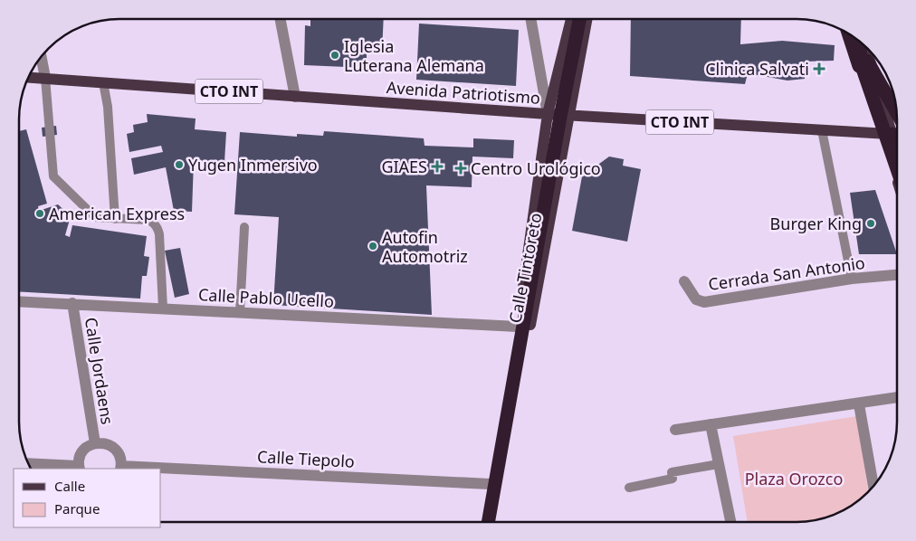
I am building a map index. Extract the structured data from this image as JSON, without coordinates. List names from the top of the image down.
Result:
{
  "streets": {
    "main road": ["CTO INT", "Avenida Patriotismo", "Calle Tintoreto"],
    "street": [
      "Cerrada San Antonio",
      "Calle Pablo Ucello",
      "Calle Jordaens",
      "Calle Tiepolo"
    ]
  },
  "crossings": [
    ["Avenida Patriotismo", "Calle Tintoreto"],
    ["Calle Tintoreto", "Calle Pablo Ucello"],
    ["Calle Tintoreto", "Calle Tiepolo"],
    ["Calle Pablo Ucello", "Calle Jordaens"]
  ],
  "parks": ["Plaza Orozco"],
  "places": {
    "other": [
      "Iglesia Luterana Alemana",
      "Yugen Inmersivo",
      "American Express",
      "Burger King",
      "Autofin Automotriz"
    ],
    "health": ["Clinica Salvati", "GIAES", "Centro Urológico"]
  },
  "legend": ["Calle", "Parque"]
}
